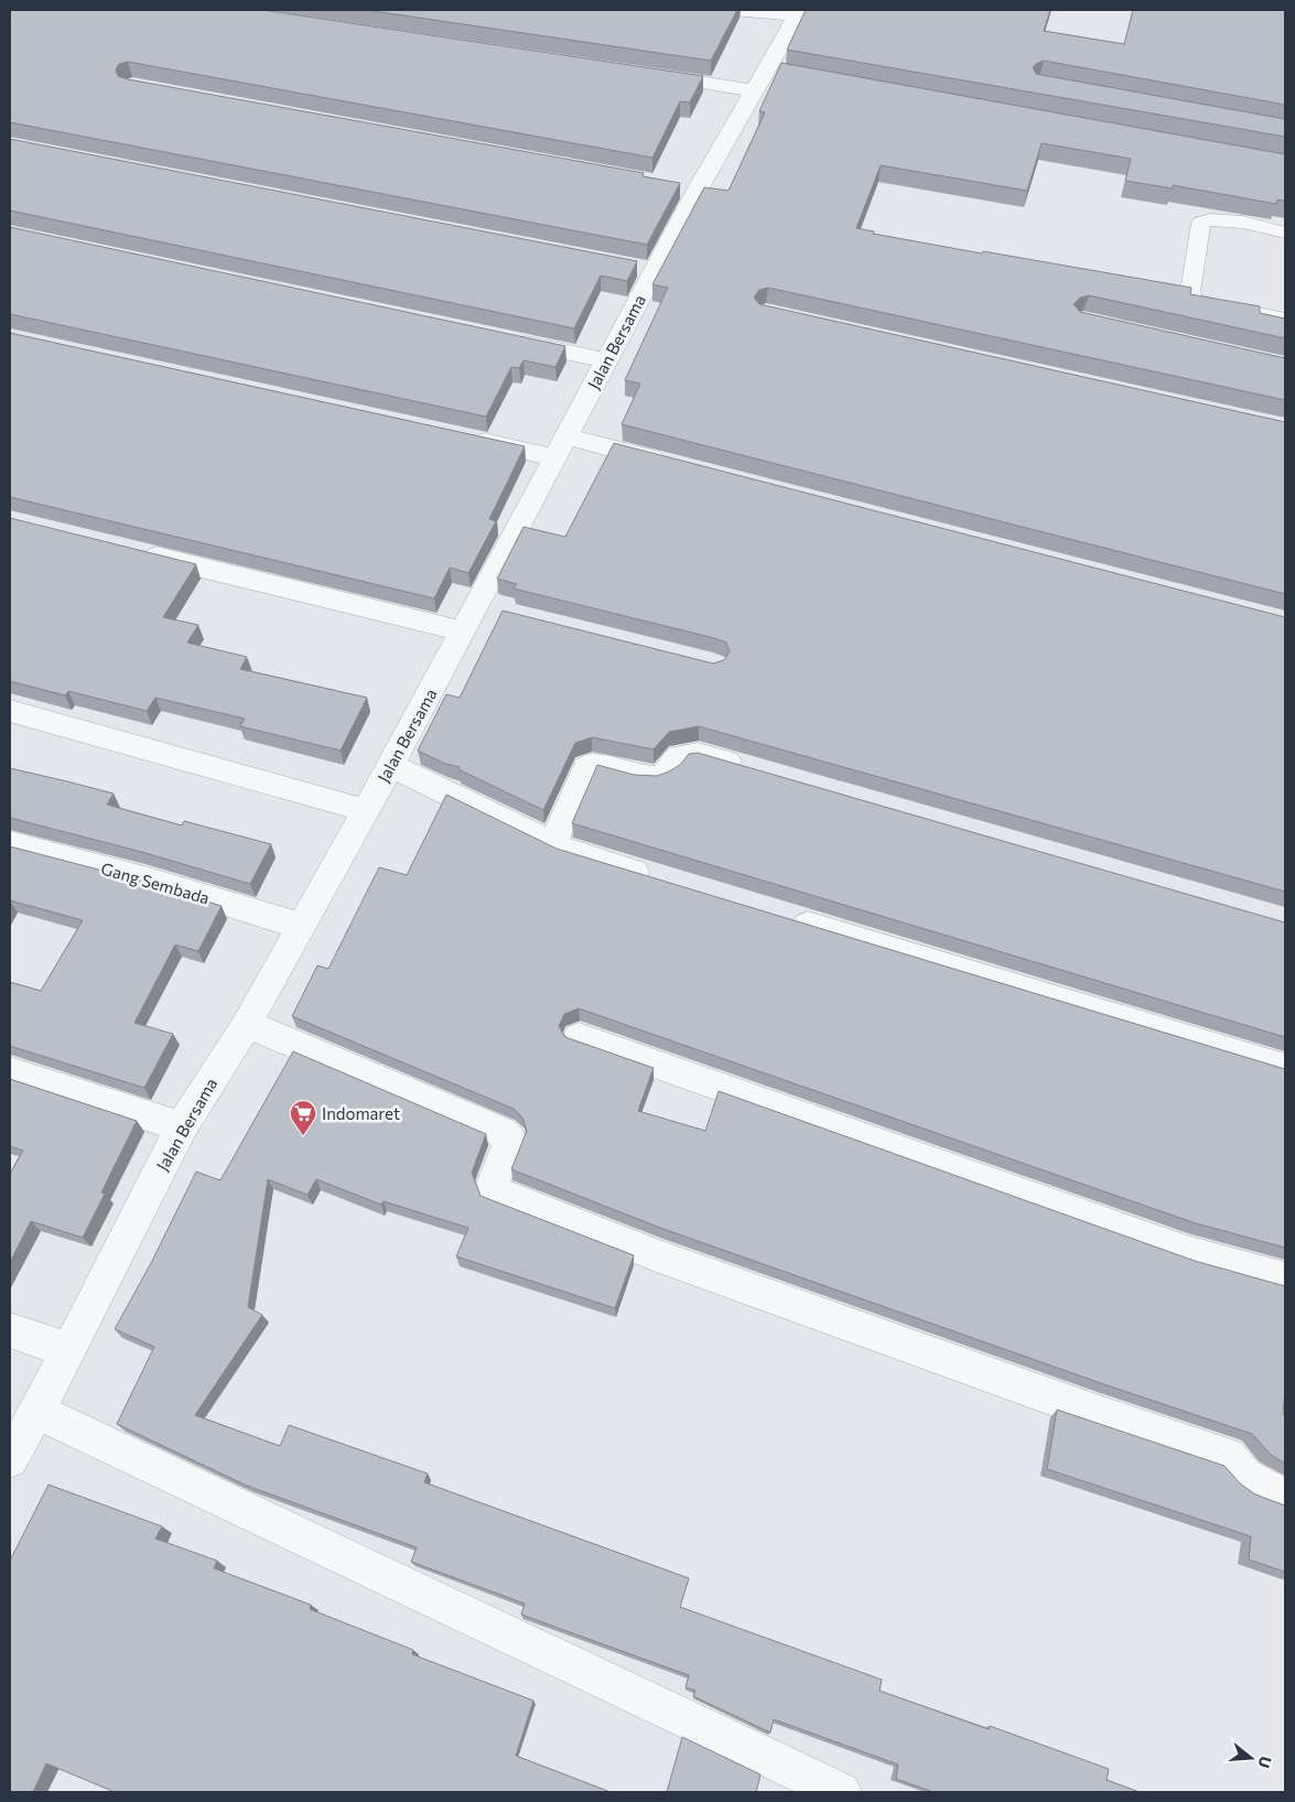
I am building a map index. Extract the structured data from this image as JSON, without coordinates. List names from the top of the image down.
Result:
{
  "streets": {
    "street": ["Jalan Bersama", "Gang Sembada"]
  },
  "crossings": [
    ["Jalan Bersama", "Gang Sembada"]
  ],
  "places": {
    "supermarket": ["Indomaret"]
  },
  "north": "right"
}
